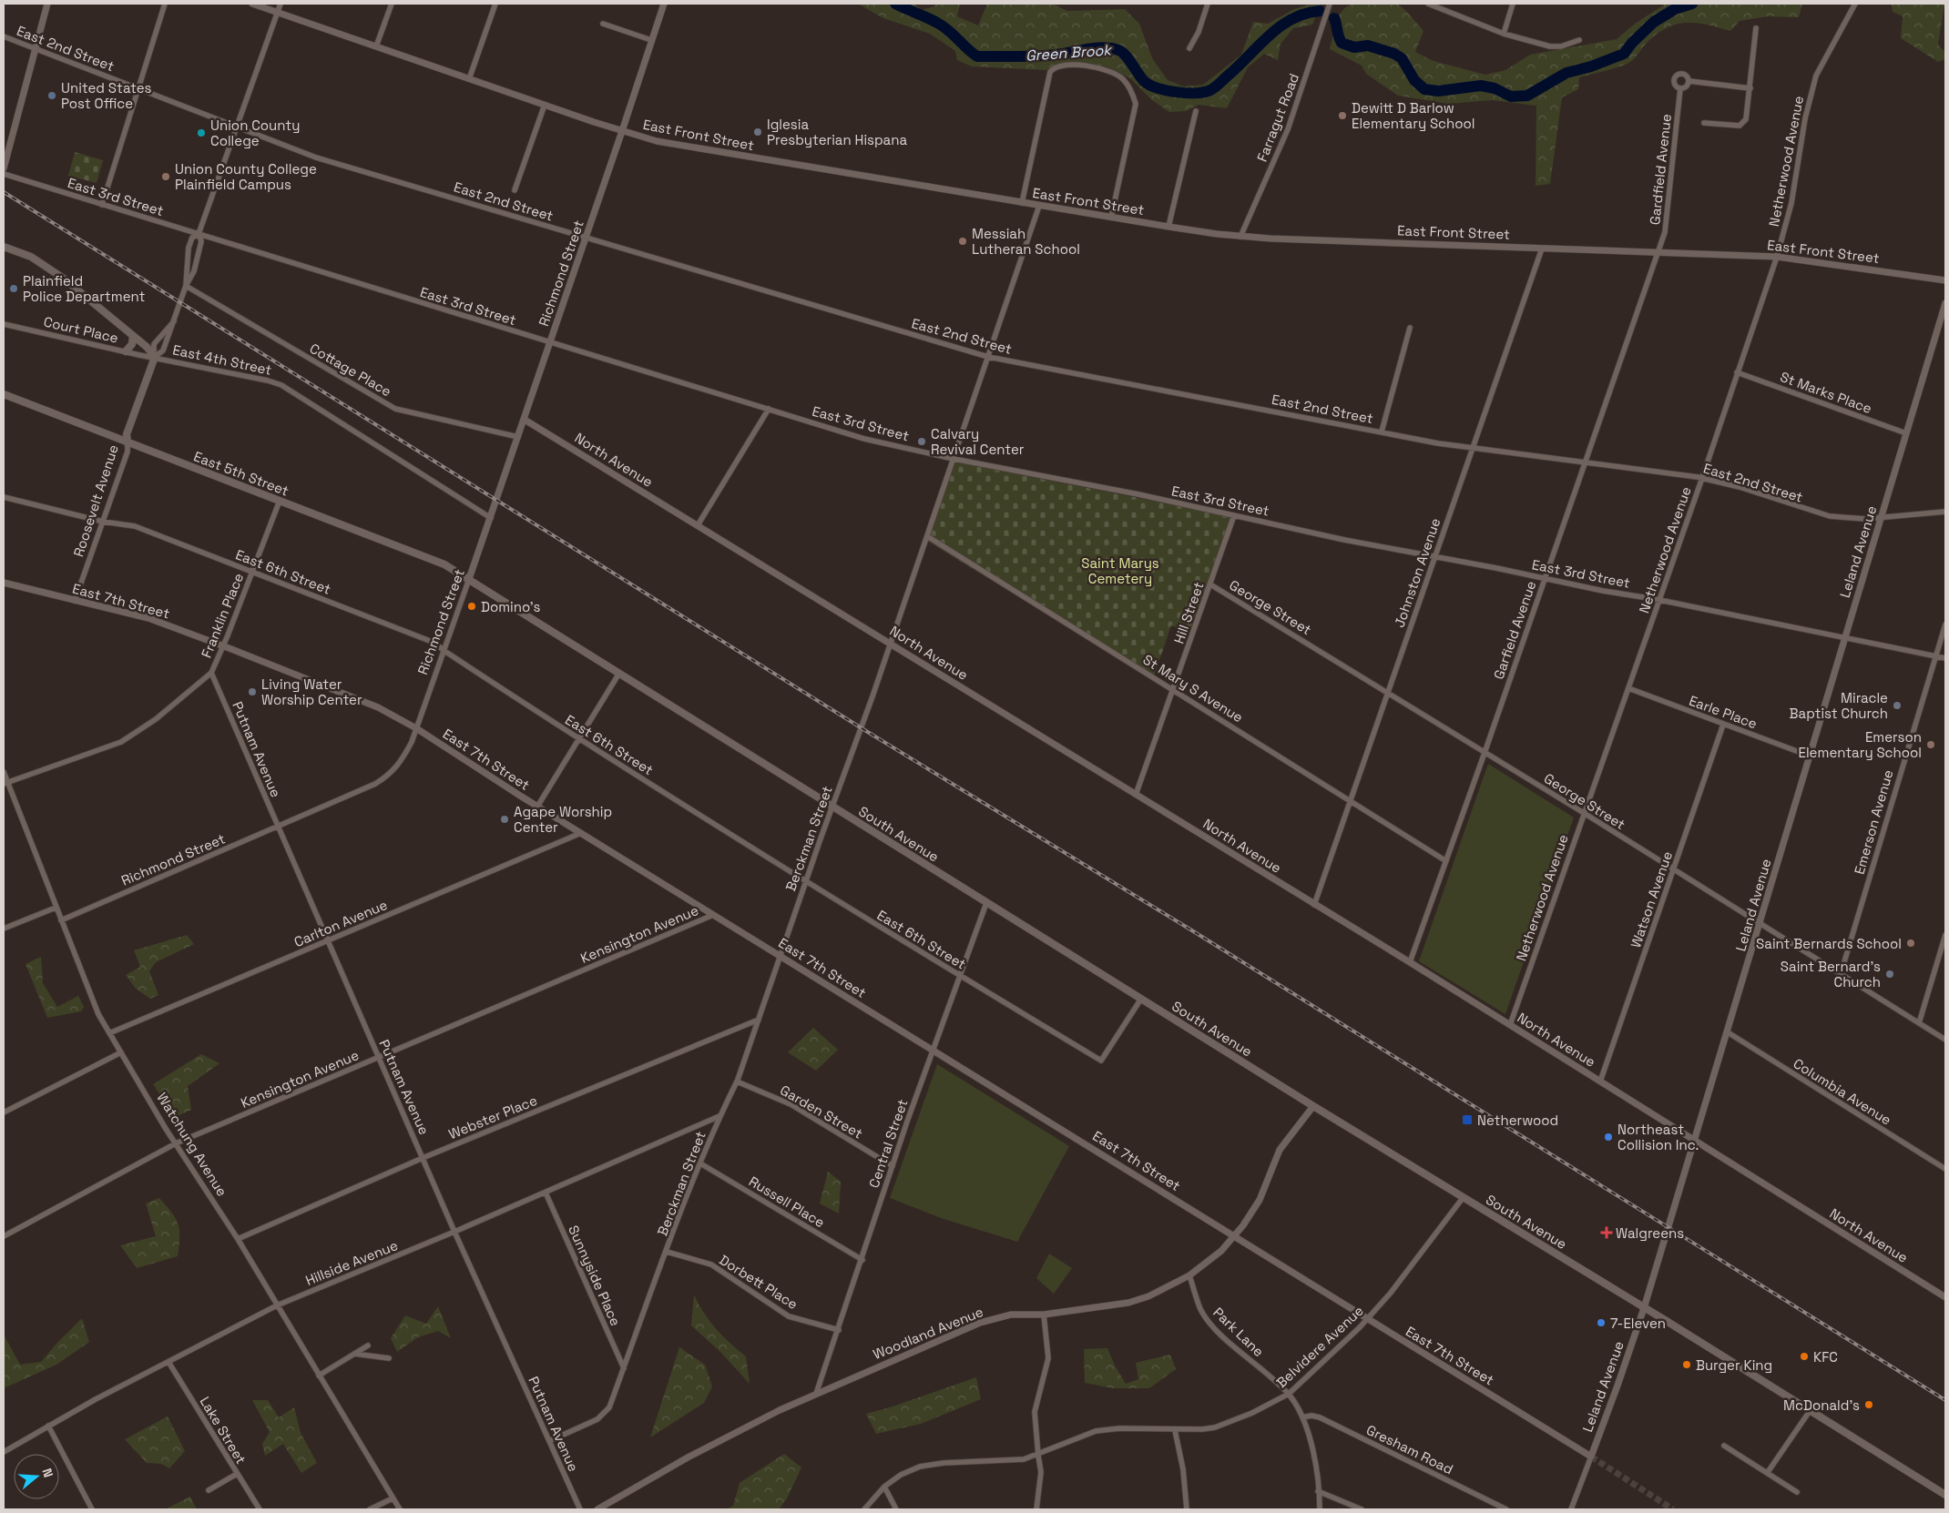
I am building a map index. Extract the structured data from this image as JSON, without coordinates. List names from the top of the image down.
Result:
{
  "streets": {
    "main road": [
      "East 4th Street",
      "East 5th Street",
      "Roosevelt Avenue",
      "South Avenue"
    ],
    "street": [
      "East 2nd Street",
      "Farragut Road",
      "East Front Street",
      "Netherwood Avenue",
      "Gardfield Avenue",
      "East 3rd Street",
      "Richmond Street",
      "Court Place",
      "Cottage Place",
      "St Marks Place",
      "North Avenue",
      "Leland Avenue",
      "East 6th Street",
      "Johnston Avenue",
      "East 7th Street",
      "George Street",
      "Hill Street",
      "Franklin Place",
      "Garfield Avenue",
      "St Mary S Avenue",
      "Earle Place",
      "Putnam Avenue",
      "Emerson Avenue",
      "Berckman Street",
      "Watson Avenue",
      "Carlton Avenue",
      "Kensington Avenue",
      "Columbia Avenue",
      "Garden Street",
      "Webster Place",
      "Central Street",
      "Watchung Avenue",
      "Russell Place",
      "Hillside Avenue",
      "Sunnyside Place",
      "Dorbett Place",
      "Park Lane",
      "Woodland Avenue",
      "Belvidere Avenue",
      "Lake Street",
      "Gresham Road"
    ]
  },
  "crossings": [
    ["East 2nd Street", "Netherwood Avenue"],
    ["East 2nd Street", "Richmond Street"],
    ["East 2nd Street", "Roosevelt Avenue"],
    ["East 2nd Street", "Leland Avenue"],
    ["East 2nd Street", "Johnston Avenue"],
    ["East 2nd Street", "Garfield Avenue"],
    ["East 2nd Street", "Berckman Street"],
    ["Farragut Road", "East Front Street"],
    ["East Front Street", "Netherwood Avenue"],
    ["East Front Street", "Gardfield Avenue"],
    ["East Front Street", "Richmond Street"],
    ["East Front Street", "Roosevelt Avenue"],
    ["East Front Street", "Johnston Avenue"],
    ["East Front Street", "Garfield Avenue"],
    ["East Front Street", "Berckman Street"],
    ["Netherwood Avenue", "East 3rd Street"],
    ["Netherwood Avenue", "St Marks Place"],
    ["Netherwood Avenue", "North Avenue"],
    ["Netherwood Avenue", "George Street"],
    ["Netherwood Avenue", "Earle Place"],
    ["Gardfield Avenue", "Garfield Avenue"],
    ["East 3rd Street", "Richmond Street"],
    ["East 3rd Street", "Roosevelt Avenue"],
    ["East 3rd Street", "Leland Avenue"],
    ["East 3rd Street", "Johnston Avenue"],
    ["East 3rd Street", "Hill Street"],
    ["East 3rd Street", "Garfield Avenue"],
    ["East 3rd Street", "Emerson Avenue"],
    ["East 3rd Street", "Berckman Street"],
    ["Richmond Street", "East 4th Street"],
    ["Richmond Street", "Cottage Place"],
    ["Richmond Street", "North Avenue"],
    ["Richmond Street", "East 5th Street"],
    ["Richmond Street", "East 6th Street"],
    ["Richmond Street", "East 7th Street"],
    ["Richmond Street", "Putnam Avenue"],
    ["Richmond Street", "South Avenue"],
    ["Richmond Street", "Watchung Avenue"],
    ["Court Place", "East 4th Street"],
    ["Court Place", "Roosevelt Avenue"],
    ["East 4th Street", "Roosevelt Avenue"],
    ["Cottage Place", "Roosevelt Avenue"],
    ["St Marks Place", "Leland Avenue"],
    ["North Avenue", "Leland Avenue"],
    ["North Avenue", "Johnston Avenue"],
    ["North Avenue", "Hill Street"],
    ["North Avenue", "Garfield Avenue"],
    ["North Avenue", "Berckman Street"],
    ["North Avenue", "Watson Avenue"],
    ["East 5th Street", "Roosevelt Avenue"],
    ["East 5th Street", "Franklin Place"],
    ["East 5th Street", "South Avenue"],
    ["Roosevelt Avenue", "East 6th Street"],
    ["Roosevelt Avenue", "East 7th Street"],
    ["Leland Avenue", "East 7th Street"],
    ["Leland Avenue", "George Street"],
    ["Leland Avenue", "Earle Place"],
    ["Leland Avenue", "South Avenue"],
    ["Leland Avenue", "Columbia Avenue"],
    ["East 6th Street", "Franklin Place"],
    ["East 6th Street", "South Avenue"],
    ["East 6th Street", "Berckman Street"],
    ["East 6th Street", "Central Street"],
    ["Johnston Avenue", "George Street"],
    ["Johnston Avenue", "St Mary S Avenue"],
    ["East 7th Street", "Franklin Place"],
    ["East 7th Street", "Berckman Street"],
    ["East 7th Street", "Carlton Avenue"],
    ["East 7th Street", "Kensington Avenue"],
    ["East 7th Street", "Central Street"],
    ["East 7th Street", "Woodland Avenue"],
    ["East 7th Street", "Belvidere Avenue"],
    ["George Street", "Hill Street"],
    ["George Street", "Garfield Avenue"],
    ["George Street", "Emerson Avenue"],
    ["George Street", "Watson Avenue"],
    ["Hill Street", "St Mary S Avenue"],
    ["Franklin Place", "Putnam Avenue"],
    ["Franklin Place", "Watchung Avenue"],
    ["Garfield Avenue", "St Mary S Avenue"],
    ["St Mary S Avenue", "Berckman Street"],
    ["Earle Place", "Watson Avenue"],
    ["Putnam Avenue", "Berckman Street"],
    ["Putnam Avenue", "Carlton Avenue"],
    ["Putnam Avenue", "Kensington Avenue"],
    ["Putnam Avenue", "Webster Place"],
    ["Putnam Avenue", "Hillside Avenue"],
    ["South Avenue", "Berckman Street"],
    ["South Avenue", "Central Street"],
    ["South Avenue", "Woodland Avenue"],
    ["South Avenue", "Belvidere Avenue"],
    ["Berckman Street", "Garden Street"],
    ["Berckman Street", "Webster Place"],
    ["Berckman Street", "Russell Place"],
    ["Berckman Street", "Hillside Avenue"],
    ["Berckman Street", "Sunnyside Place"],
    ["Berckman Street", "Dorbett Place"],
    ["Carlton Avenue", "Watchung Avenue"],
    ["Kensington Avenue", "Watchung Avenue"],
    ["Garden Street", "Central Street"],
    ["Webster Place", "Watchung Avenue"],
    ["Central Street", "Russell Place"],
    ["Central Street", "Dorbett Place"],
    ["Central Street", "Woodland Avenue"],
    ["Watchung Avenue", "Hillside Avenue"],
    ["Hillside Avenue", "Sunnyside Place"],
    ["Hillside Avenue", "Lake Street"],
    ["Park Lane", "Woodland Avenue"],
    ["Park Lane", "Belvidere Avenue"],
    ["Park Lane", "Gresham Road"]
  ],
  "water": ["Green Brook"],
  "parks": ["Saint Marys Cemetery"],
  "places": {
    "other": [
      "United States Post Office",
      "Dewitt D Barlow Elementary School",
      "Iglesia Presbyterian Hispana",
      "Union County College",
      "Union County College Plainfield Campus",
      "Messiah Lutheran School",
      "Plainfield Police Department",
      "Calvary Revival Center",
      "Domino's",
      "Living Water Worship Center",
      "Miracle Baptist Church",
      "Emerson Elementary School",
      "Agape Worship Center",
      "Saint Bernards School",
      "Saint Bernard's Church",
      "Northeast Collision Inc.",
      "7-Eleven",
      "KFC",
      "Burger King",
      "McDonald's"
    ],
    "transit": ["Netherwood"],
    "health": ["Walgreens"]
  },
  "north": "right"
}
